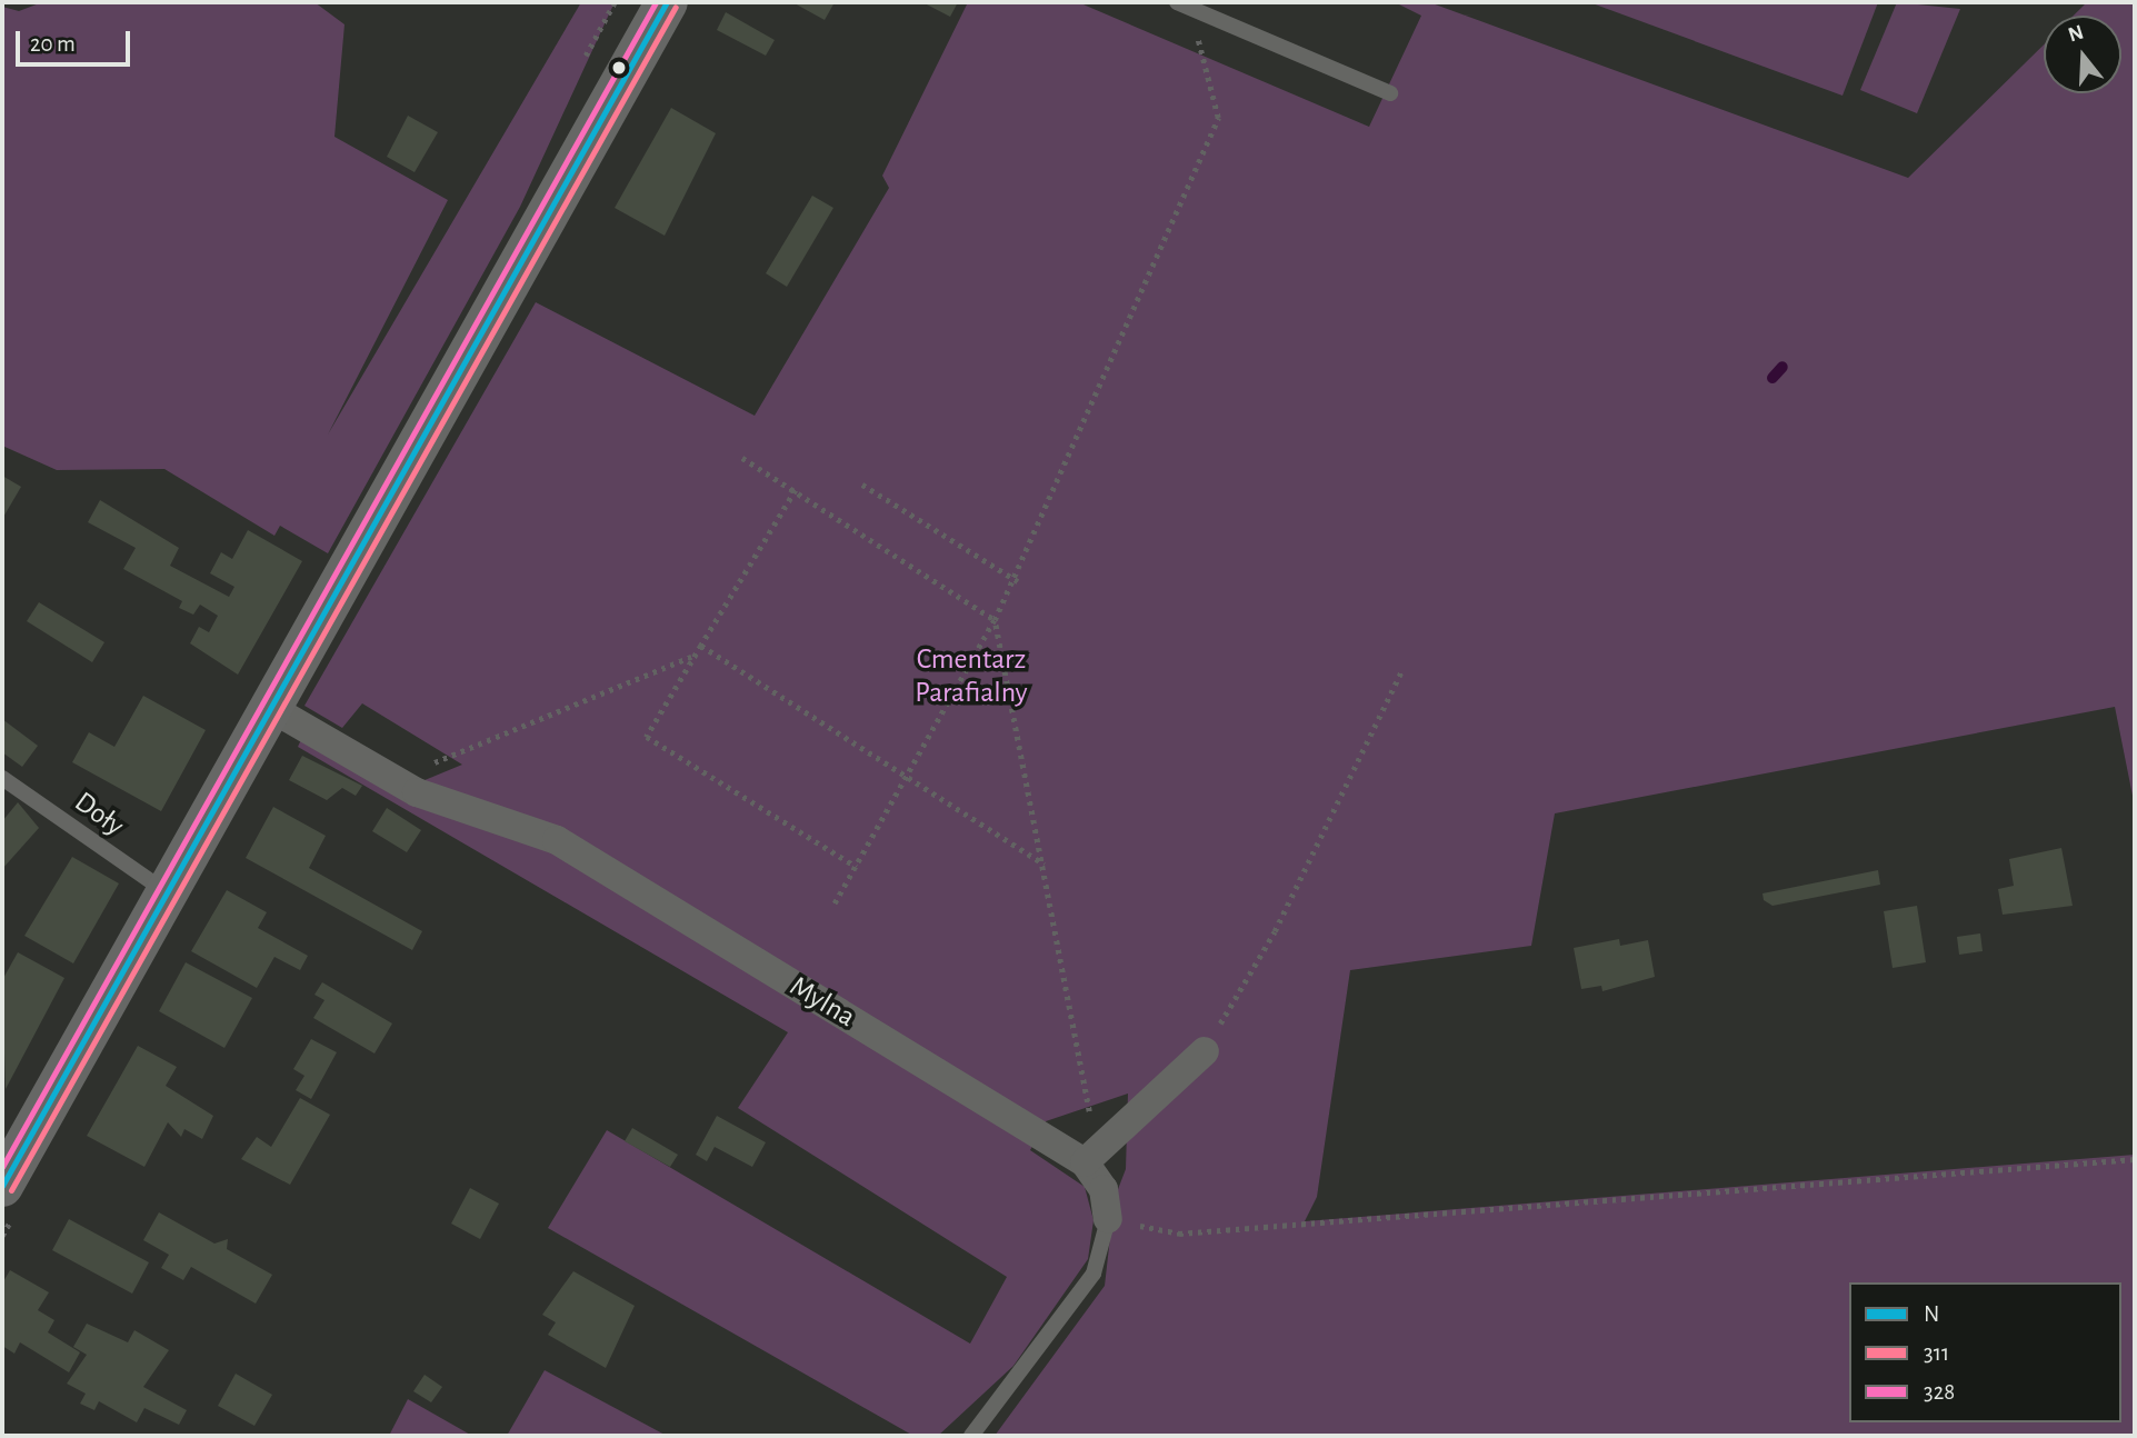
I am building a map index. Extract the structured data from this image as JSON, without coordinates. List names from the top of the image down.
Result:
{
  "streets": {
    "street": ["Mylna"],
    "lane": ["Doły"]
  },
  "parks": ["Cmentarz Parafialny"],
  "lines": ["transit line N", "transit line 328", "transit line 311"],
  "legend": ["N", "311", "328"],
  "scale_bar": "20 m",
  "north": "top"
}
